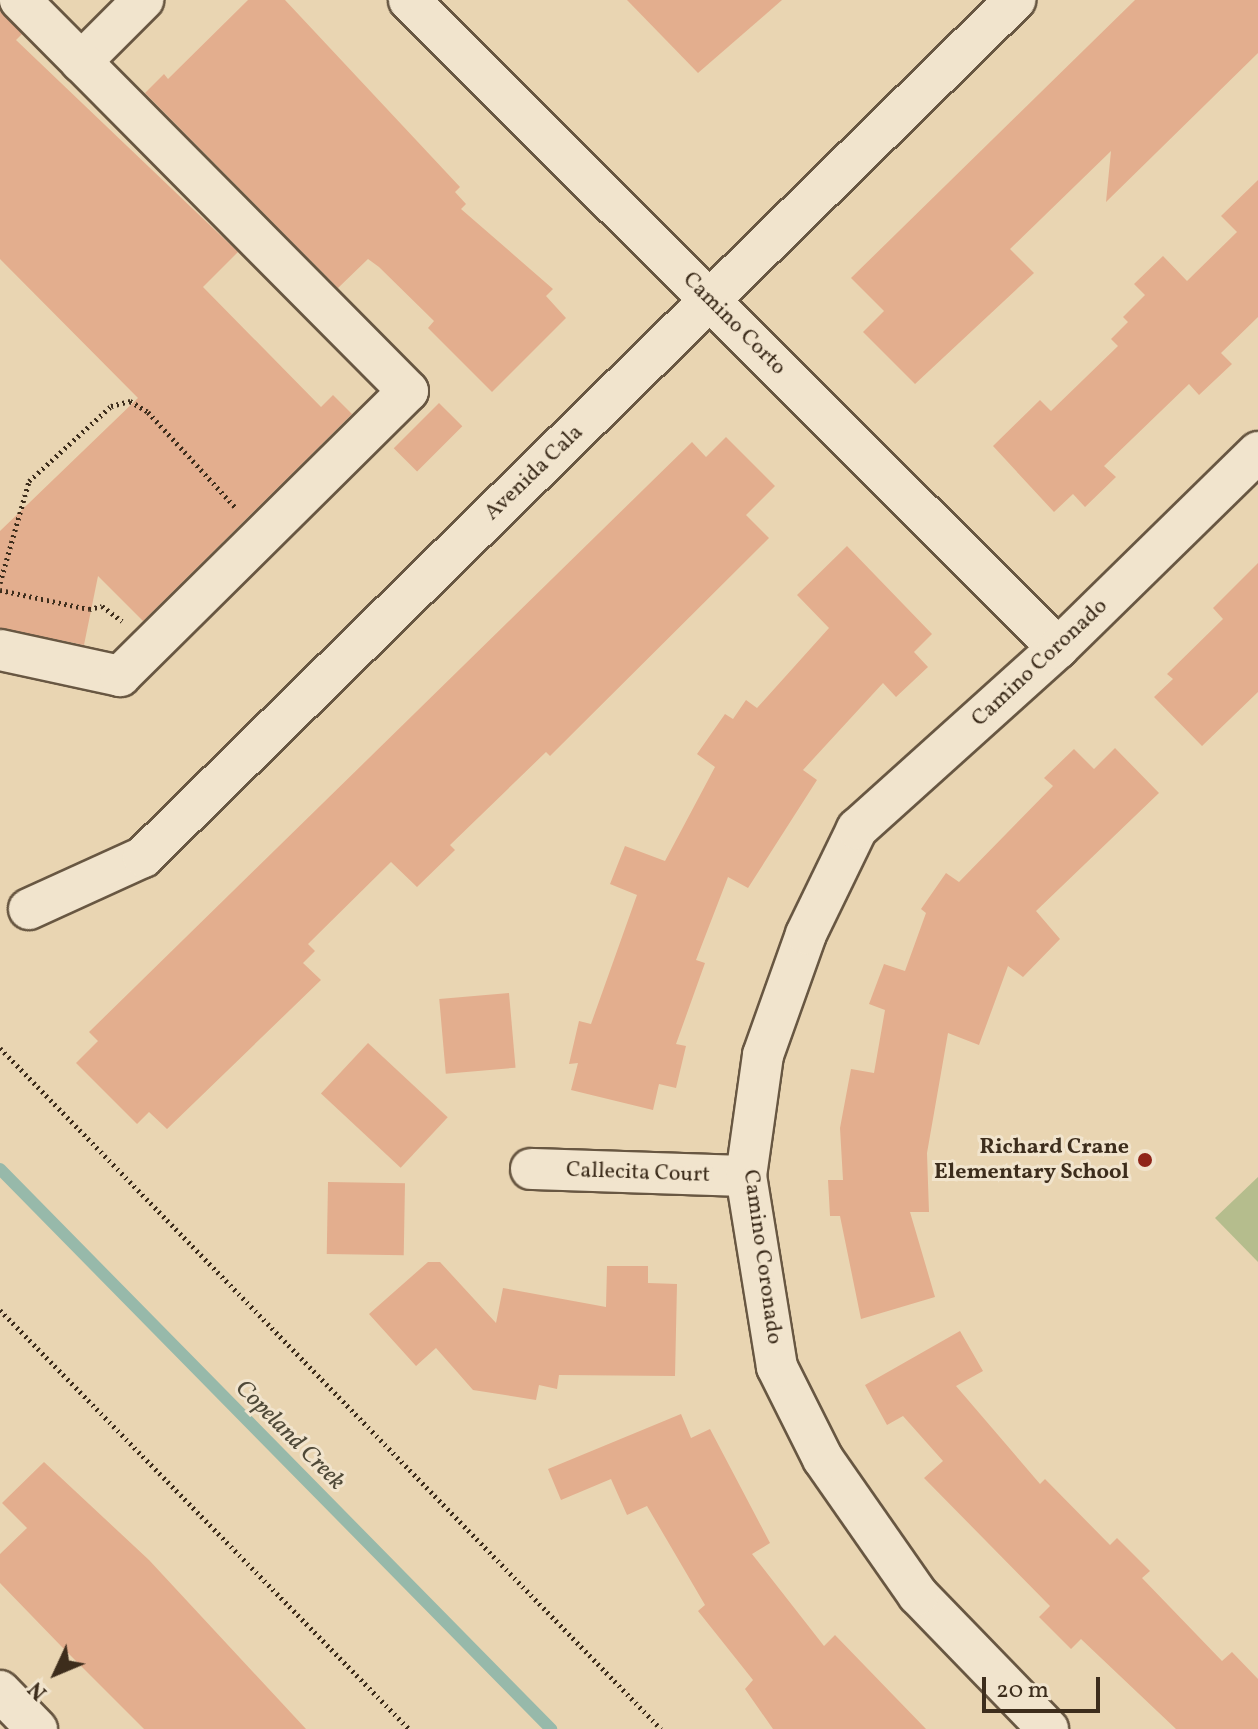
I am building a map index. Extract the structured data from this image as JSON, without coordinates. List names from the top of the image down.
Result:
{
  "streets": {
    "street": [
      "Camino Corto",
      "Avenida Cala",
      "Camino Coronado",
      "Callecita Court"
    ]
  },
  "crossings": [
    ["Camino Corto", "Avenida Cala"],
    ["Camino Corto", "Camino Coronado"],
    ["Camino Coronado", "Callecita Court"]
  ],
  "water": ["Copeland Creek"],
  "places": ["Richard Crane Elementary School"],
  "scale_bar": "20 m",
  "north": "bottom left"
}
